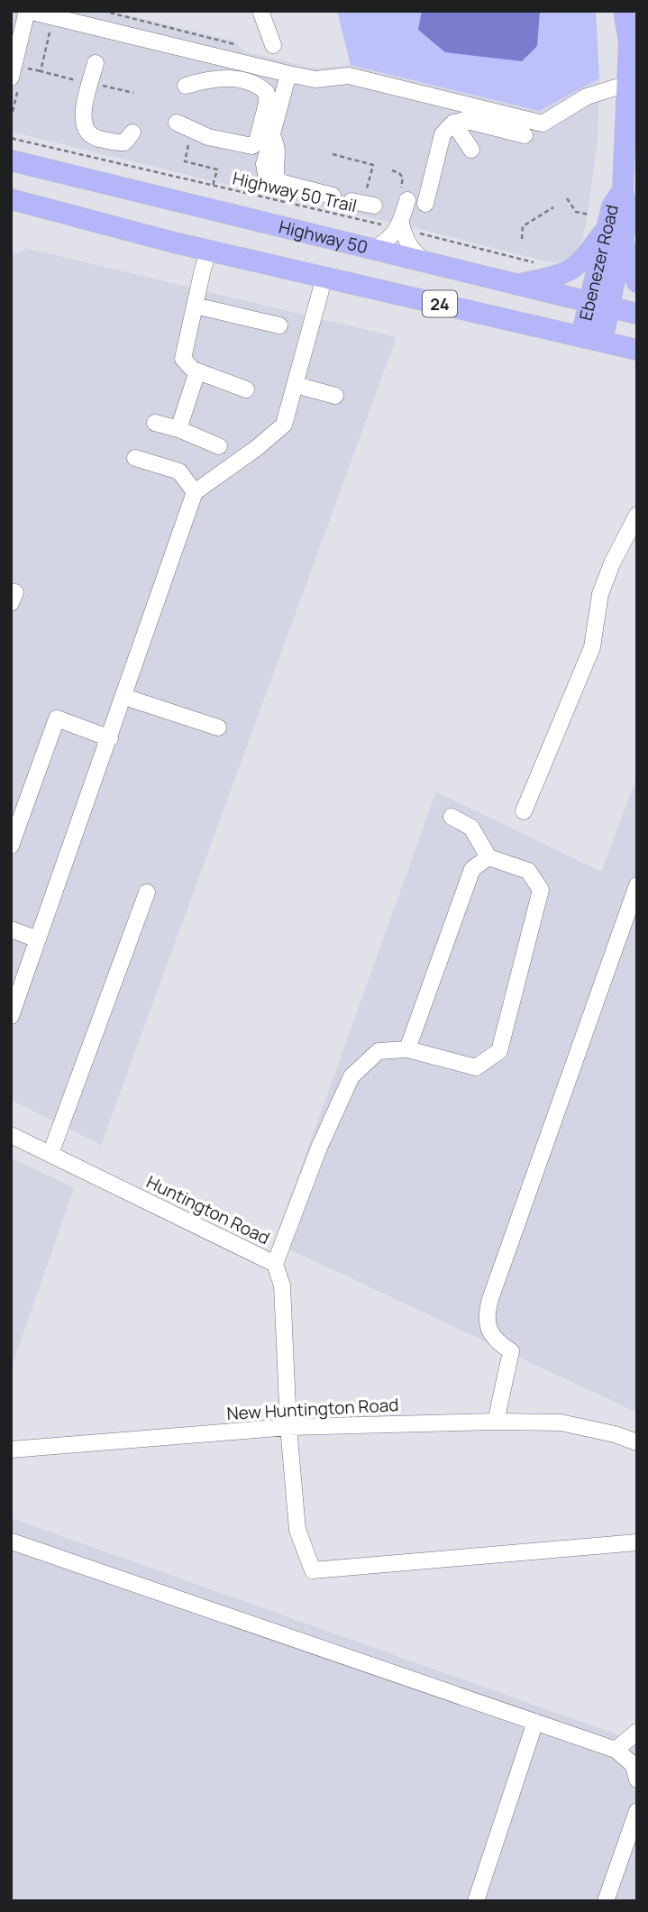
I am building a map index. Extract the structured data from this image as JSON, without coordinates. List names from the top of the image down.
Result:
{
  "streets": {
    "main road": ["Highway 50", "Ebenezer Road", "24"],
    "street": ["Huntington Road", "New Huntington Road"],
    "path": ["Highway 50 Trail"]
  },
  "crossings": [
    ["Highway 50", "Ebenezer Road"],
    ["Ebenezer Road", "24"],
    ["Huntington Road", "New Huntington Road"]
  ]
}
